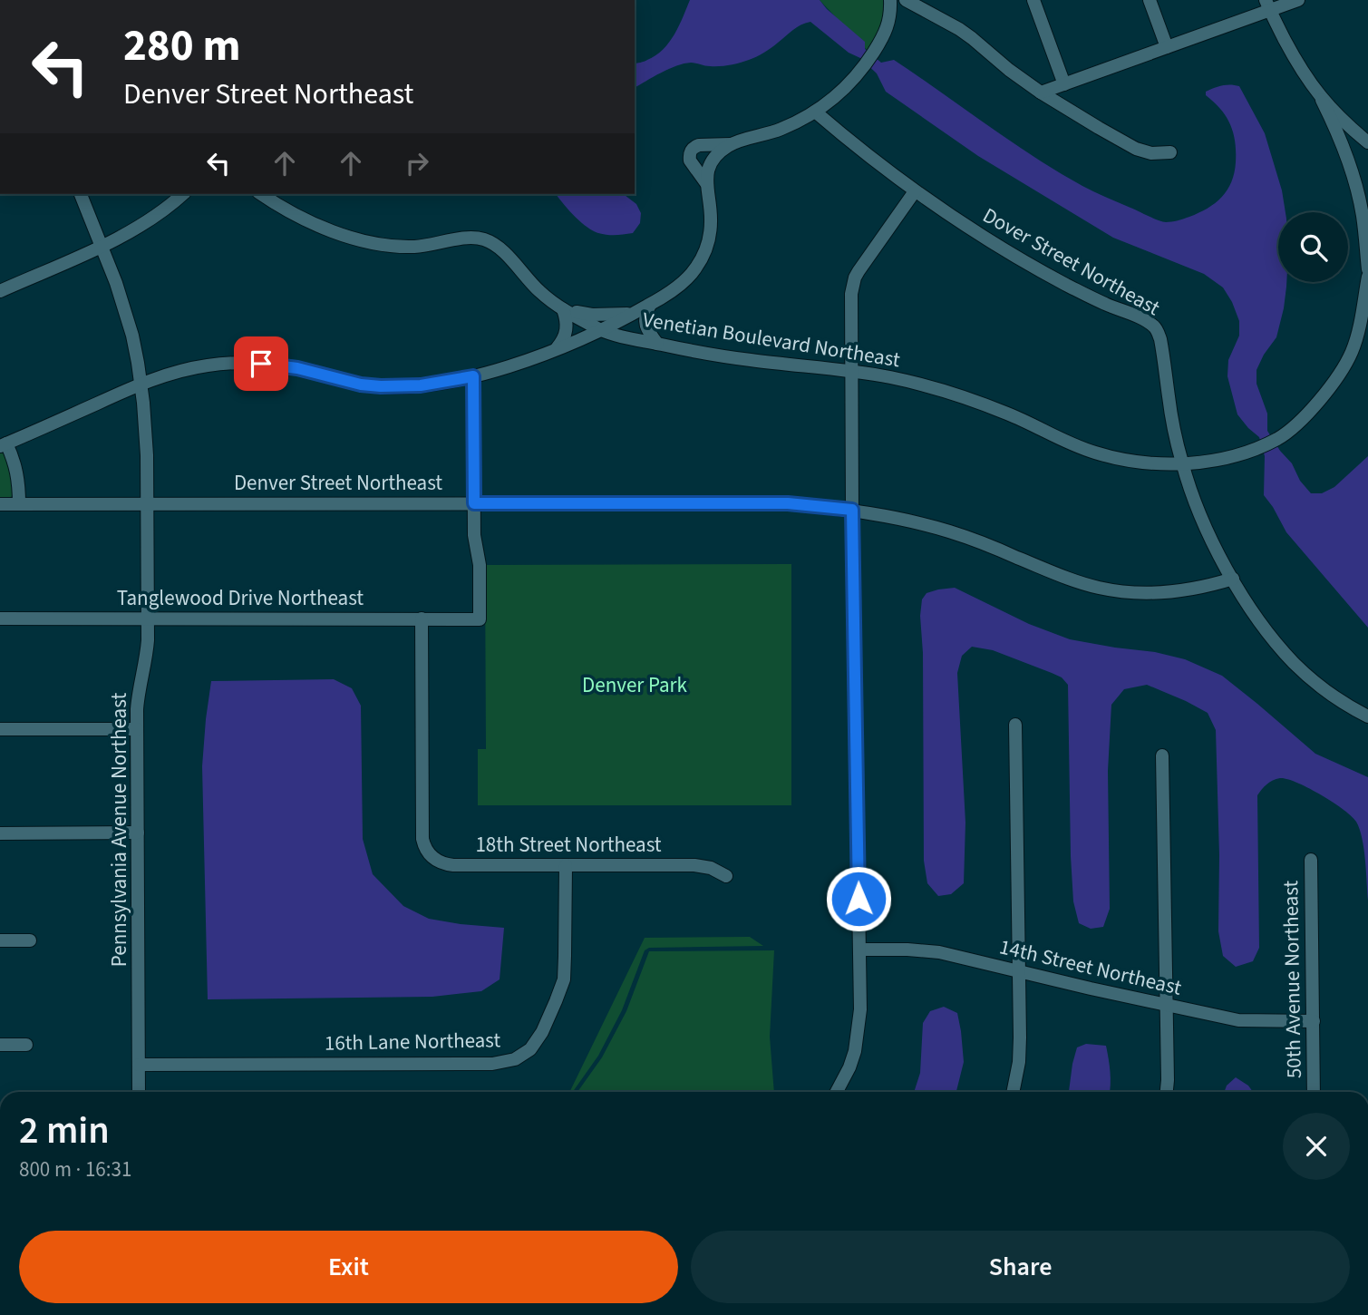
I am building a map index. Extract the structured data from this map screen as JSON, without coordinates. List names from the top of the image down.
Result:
{
  "streets": {
    "street": [
      "Dover Street Northeast",
      "Venetian Boulevard Northeast",
      "Denver Street Northeast",
      "Tanglewood Drive Northeast",
      "Pennsylvania Avenue Northeast",
      "18th Street Northeast",
      "14th Street Northeast",
      "50th Avenue Northeast",
      "16th Lane Northeast"
    ]
  },
  "crossings": [
    ["Dover Street Northeast", "Venetian Boulevard Northeast"],
    ["Dover Street Northeast", "Denver Street Northeast"],
    ["Denver Street Northeast", "Tanglewood Drive Northeast"],
    ["Denver Street Northeast", "Pennsylvania Avenue Northeast"],
    ["Tanglewood Drive Northeast", "Pennsylvania Avenue Northeast"],
    ["Tanglewood Drive Northeast", "18th Street Northeast"],
    ["Pennsylvania Avenue Northeast", "16th Lane Northeast"],
    ["18th Street Northeast", "16th Lane Northeast"],
    ["14th Street Northeast", "50th Avenue Northeast"]
  ],
  "parks": ["Denver Park"],
  "page": {
    "turn": ["280 m", "Denver Street Northeast"],
    "heading": ["2 min", "800 m · 16:31"],
    "buttons": ["Exit", "Share"]
  }
}
